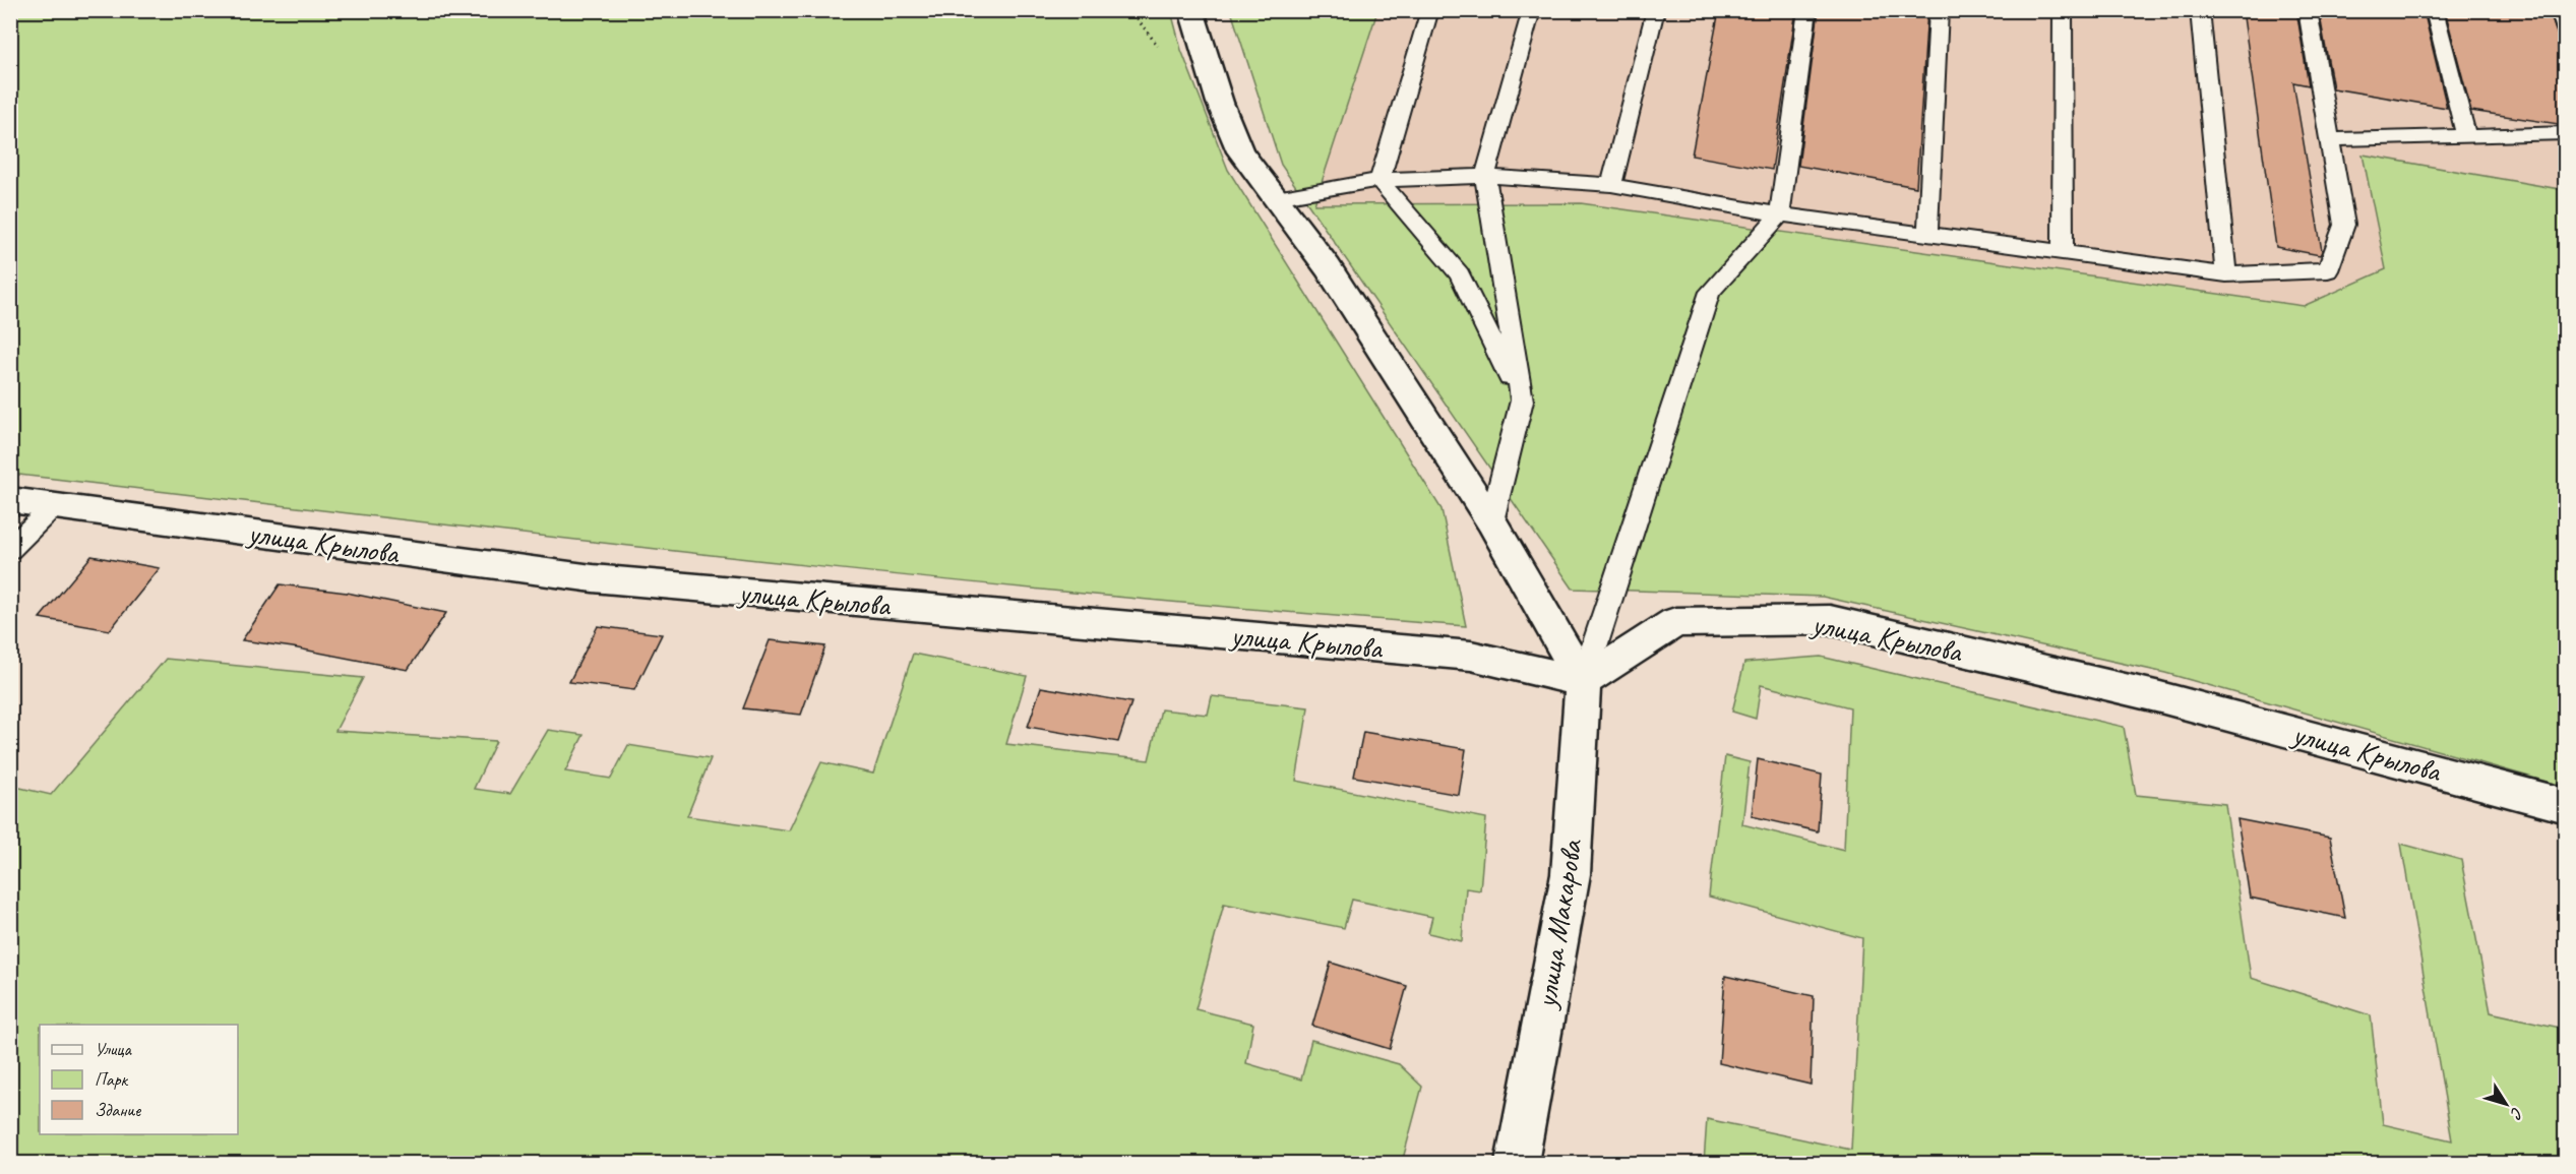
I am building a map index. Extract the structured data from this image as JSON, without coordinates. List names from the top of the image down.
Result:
{
  "streets": {
    "street": ["улица Крылова", "улица Макарова"]
  },
  "crossings": [
    ["улица Крылова", "улица Макарова"]
  ],
  "legend": ["Улица", "Парк", "Здание"],
  "north": "bottom right"
}
